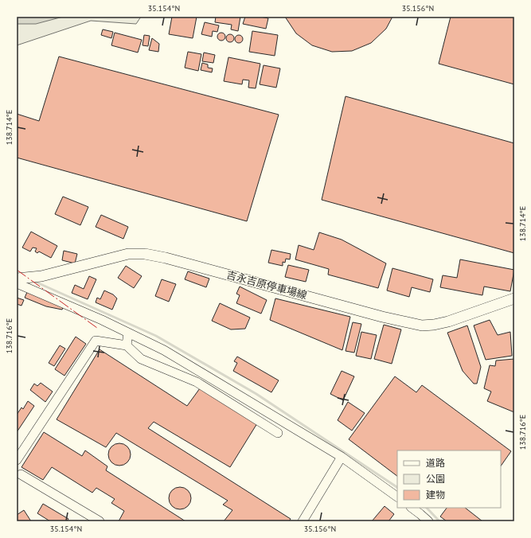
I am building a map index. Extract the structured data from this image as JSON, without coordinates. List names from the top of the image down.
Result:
{
  "streets": {
    "main road": ["吉永吉原停車場線"]
  },
  "legend": ["道路", "公園", "建物"],
  "coordinates": [
    "35.154°N",
    "35.156°N",
    "138.714°E",
    "138.716°E"
  ]
}
